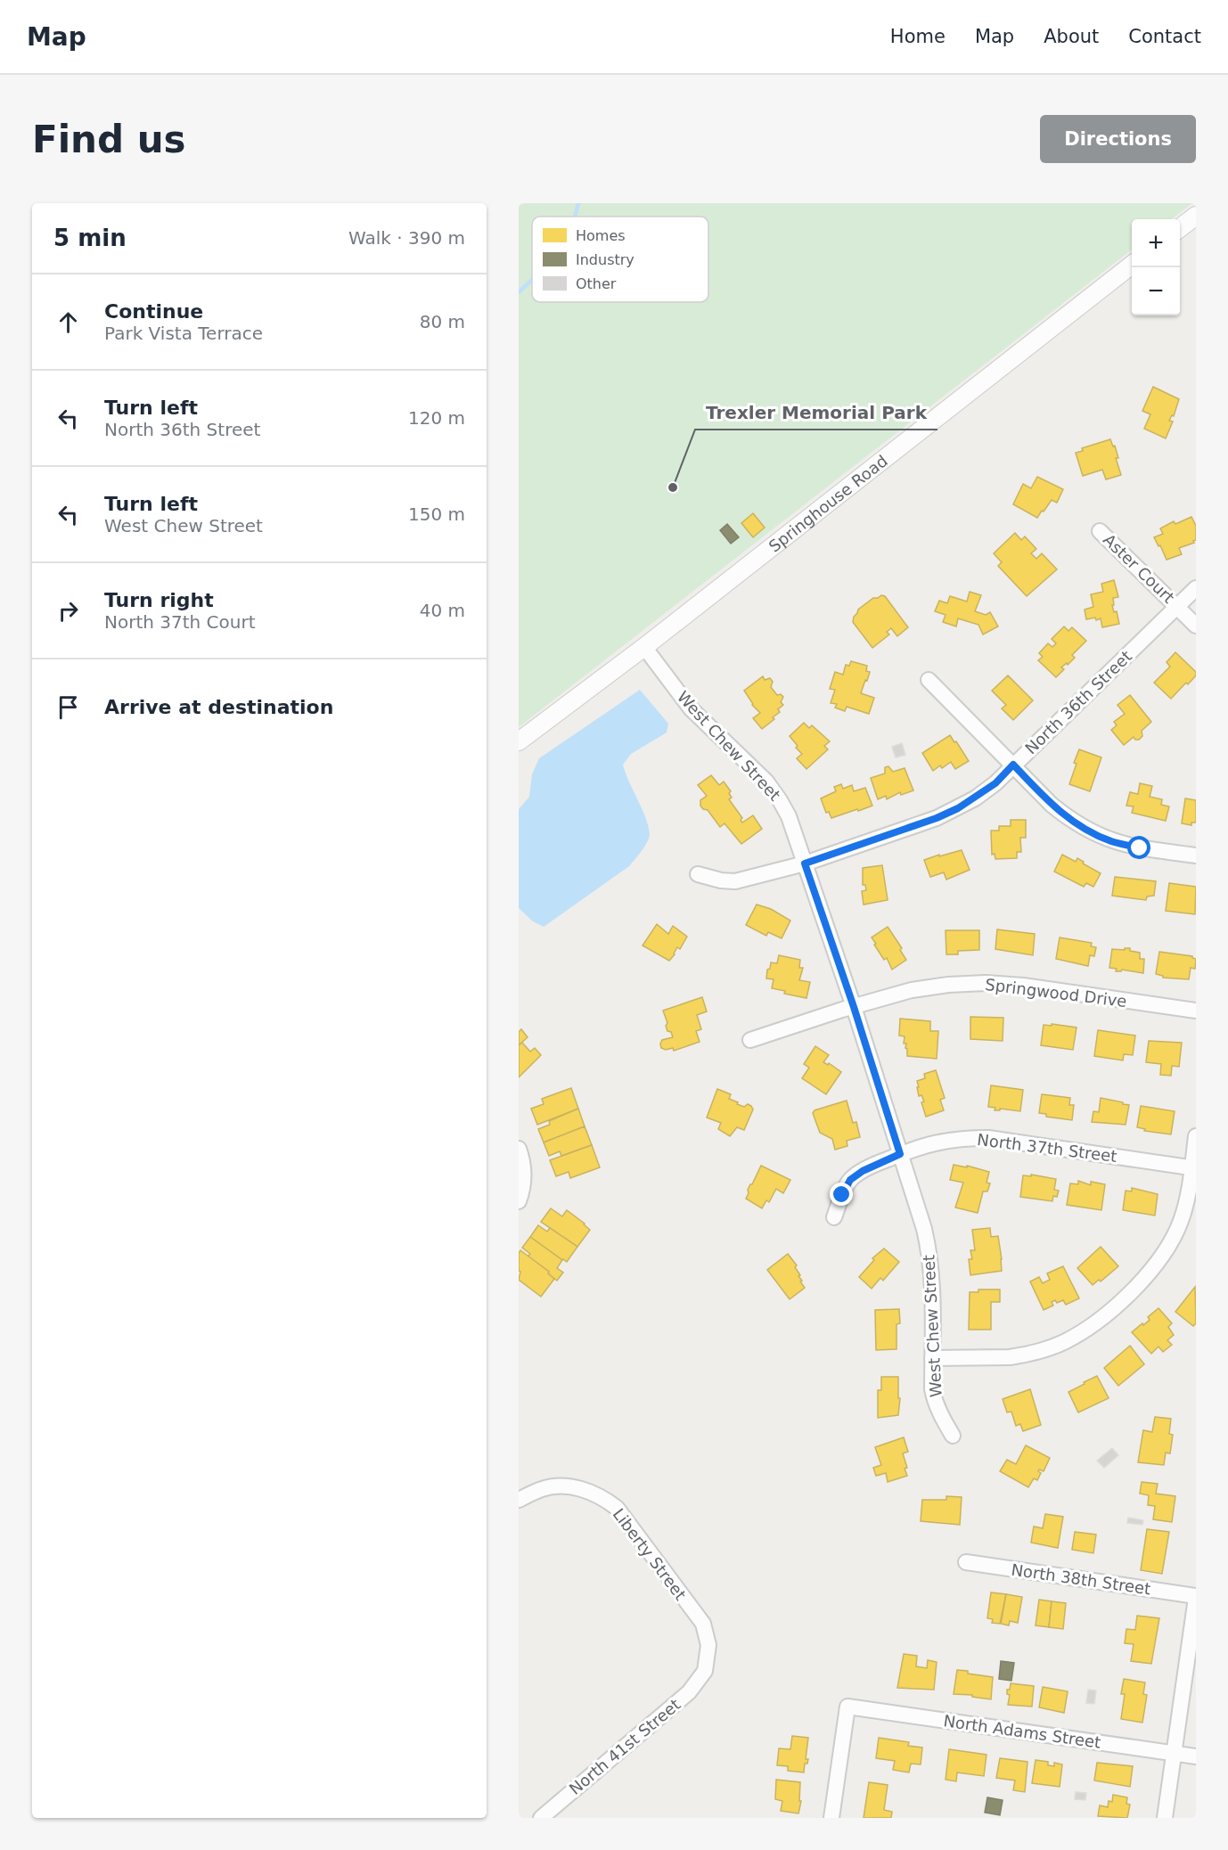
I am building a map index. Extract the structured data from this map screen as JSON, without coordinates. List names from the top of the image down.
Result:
{
  "streets": {
    "street": [
      "Springhouse Road",
      "Aster Court",
      "North 36th Street",
      "West Chew Street",
      "Springwood Drive",
      "North 37th Street",
      "Liberty Street",
      "North 38th Street",
      "North Adams Street",
      "North 41st Street"
    ]
  },
  "crossings": [
    ["Springhouse Road", "West Chew Street"],
    ["Aster Court", "North 36th Street"],
    ["North 36th Street", "West Chew Street"],
    ["West Chew Street", "Springwood Drive"],
    ["West Chew Street", "North 37th Street"],
    ["Liberty Street", "North 41st Street"]
  ],
  "places": ["Trexler Memorial Park"],
  "legend": ["Homes", "Industry", "Other"],
  "page": {
    "header": "Map",
    "nav": [
      "Home",
      "Map",
      "About",
      "Contact"
    ],
    "buttons": "Directions",
    "title": "Find us",
    "heading": ["5 min", "Walk · 390 m"],
    "map_buttons": ["+", "−"],
    "list": [
      ["Continue", "Park Vista Terrace", "80 m"],
      ["Turn left", "North 36th Street", "120 m"],
      ["Turn left", "West Chew Street", "150 m"],
      ["Turn right", "North 37th Court", "40 m"],
      "Arrive at destination"
    ]
  }
}
